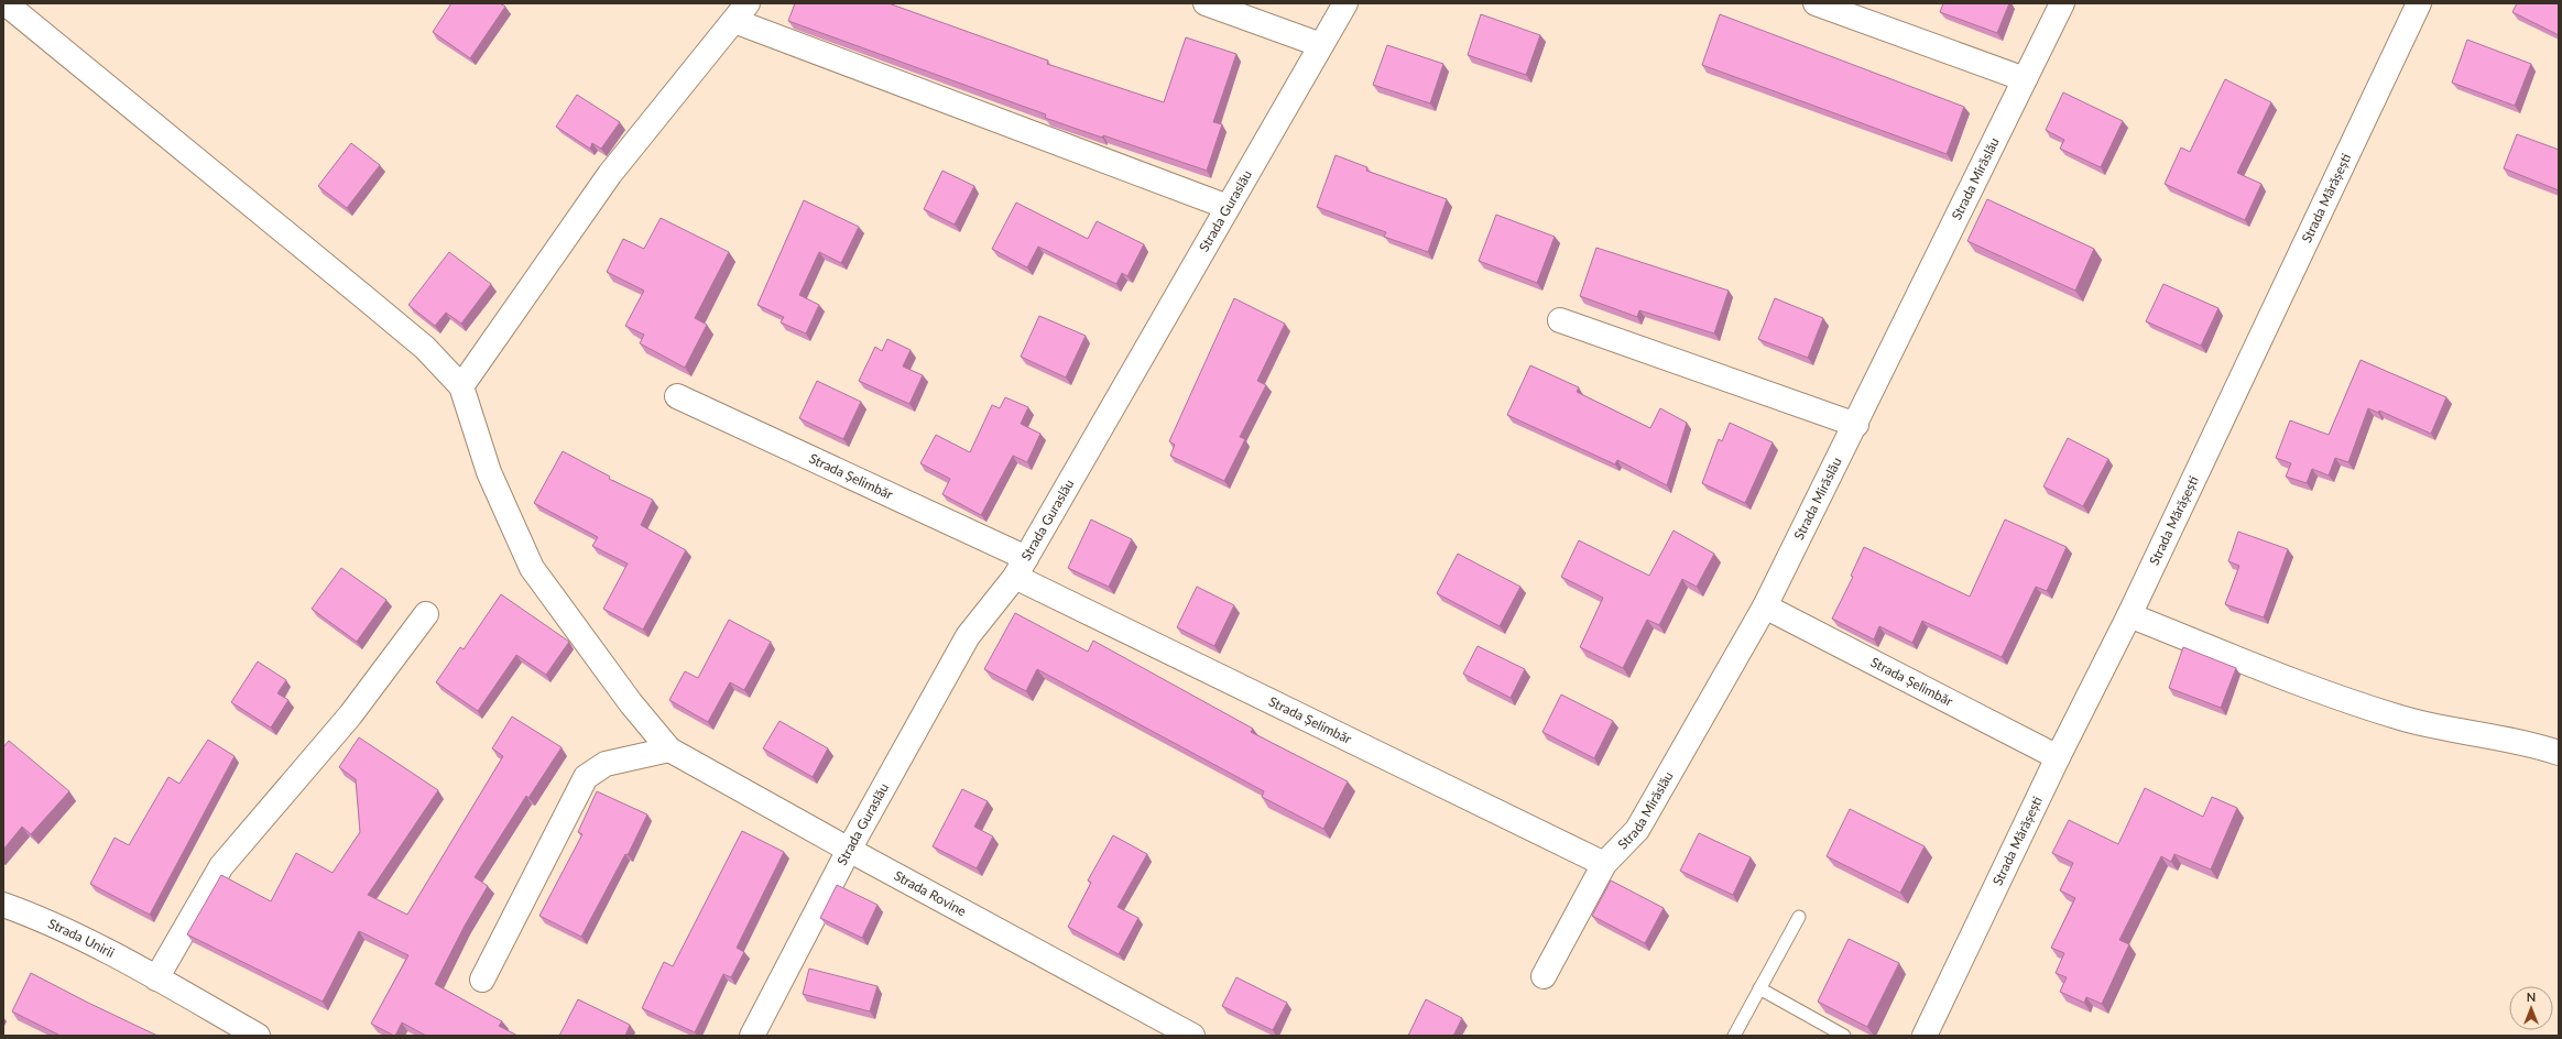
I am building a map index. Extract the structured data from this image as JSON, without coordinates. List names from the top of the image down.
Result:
{
  "streets": {
    "street": [
      "Strada Mirăslău",
      "Strada Mărășești",
      "Strada Guraslău",
      "Strada Șelimbăr",
      "Strada Rovine",
      "Strada Unirii"
    ]
  },
  "crossings": [
    ["Strada Mirăslău", "Strada Șelimbăr"],
    ["Strada Mărășești", "Strada Șelimbăr"],
    ["Strada Guraslău", "Strada Șelimbăr"],
    ["Strada Guraslău", "Strada Rovine"]
  ],
  "north": "top"
}
